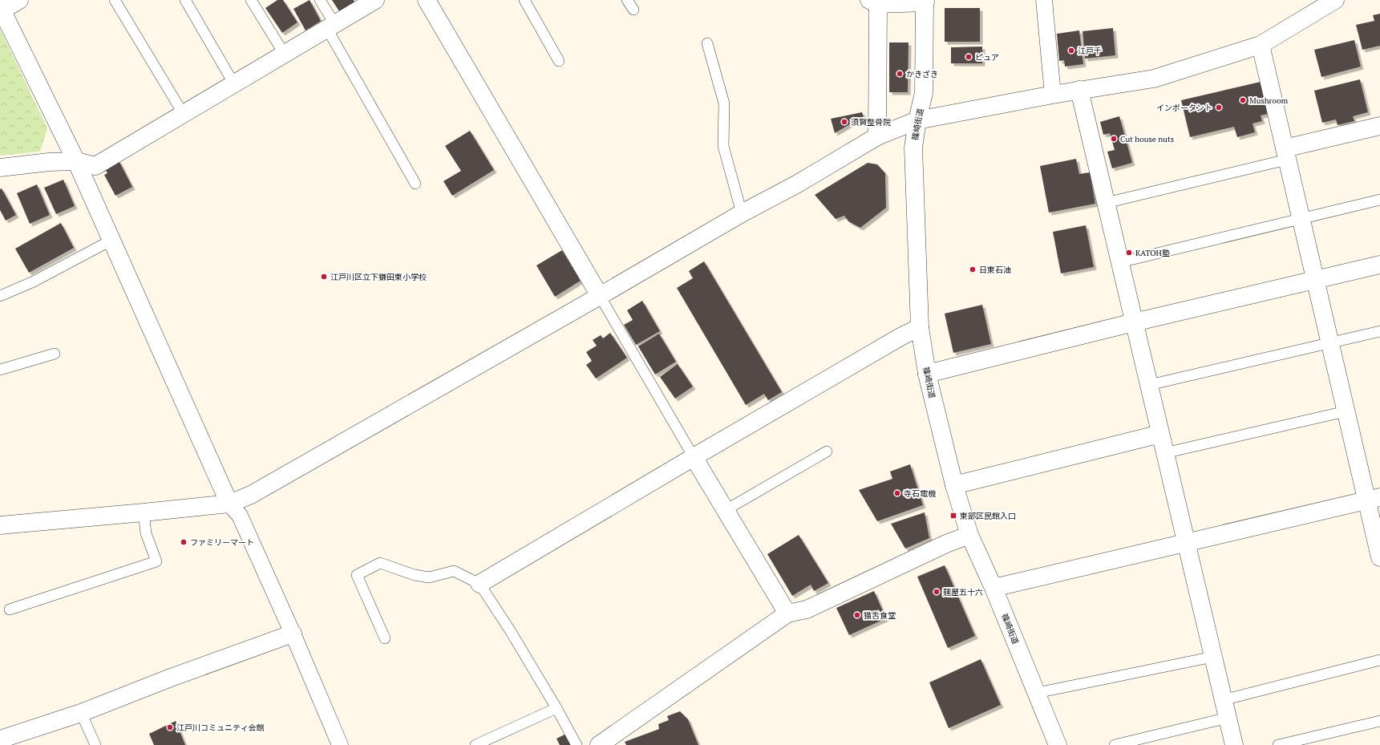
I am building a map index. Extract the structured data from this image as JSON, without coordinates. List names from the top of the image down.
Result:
{
  "streets": {
    "street": ["篠崎街道"]
  },
  "places": {
    "other": [
      "江戸千",
      "ピュア",
      "かきざき",
      "Mushroom",
      "インポータント",
      "須賀整骨院",
      "Cut house nuts",
      "KATOH塾",
      "日東石油",
      "江戸川区立下鎌田東小学校",
      "寺石電機",
      "ファミリーマート",
      "麺屋五十六",
      "猫舌食堂",
      "江戸川コミュニティ会館"
    ],
    "transit": ["東部区民館入口"]
  }
}
